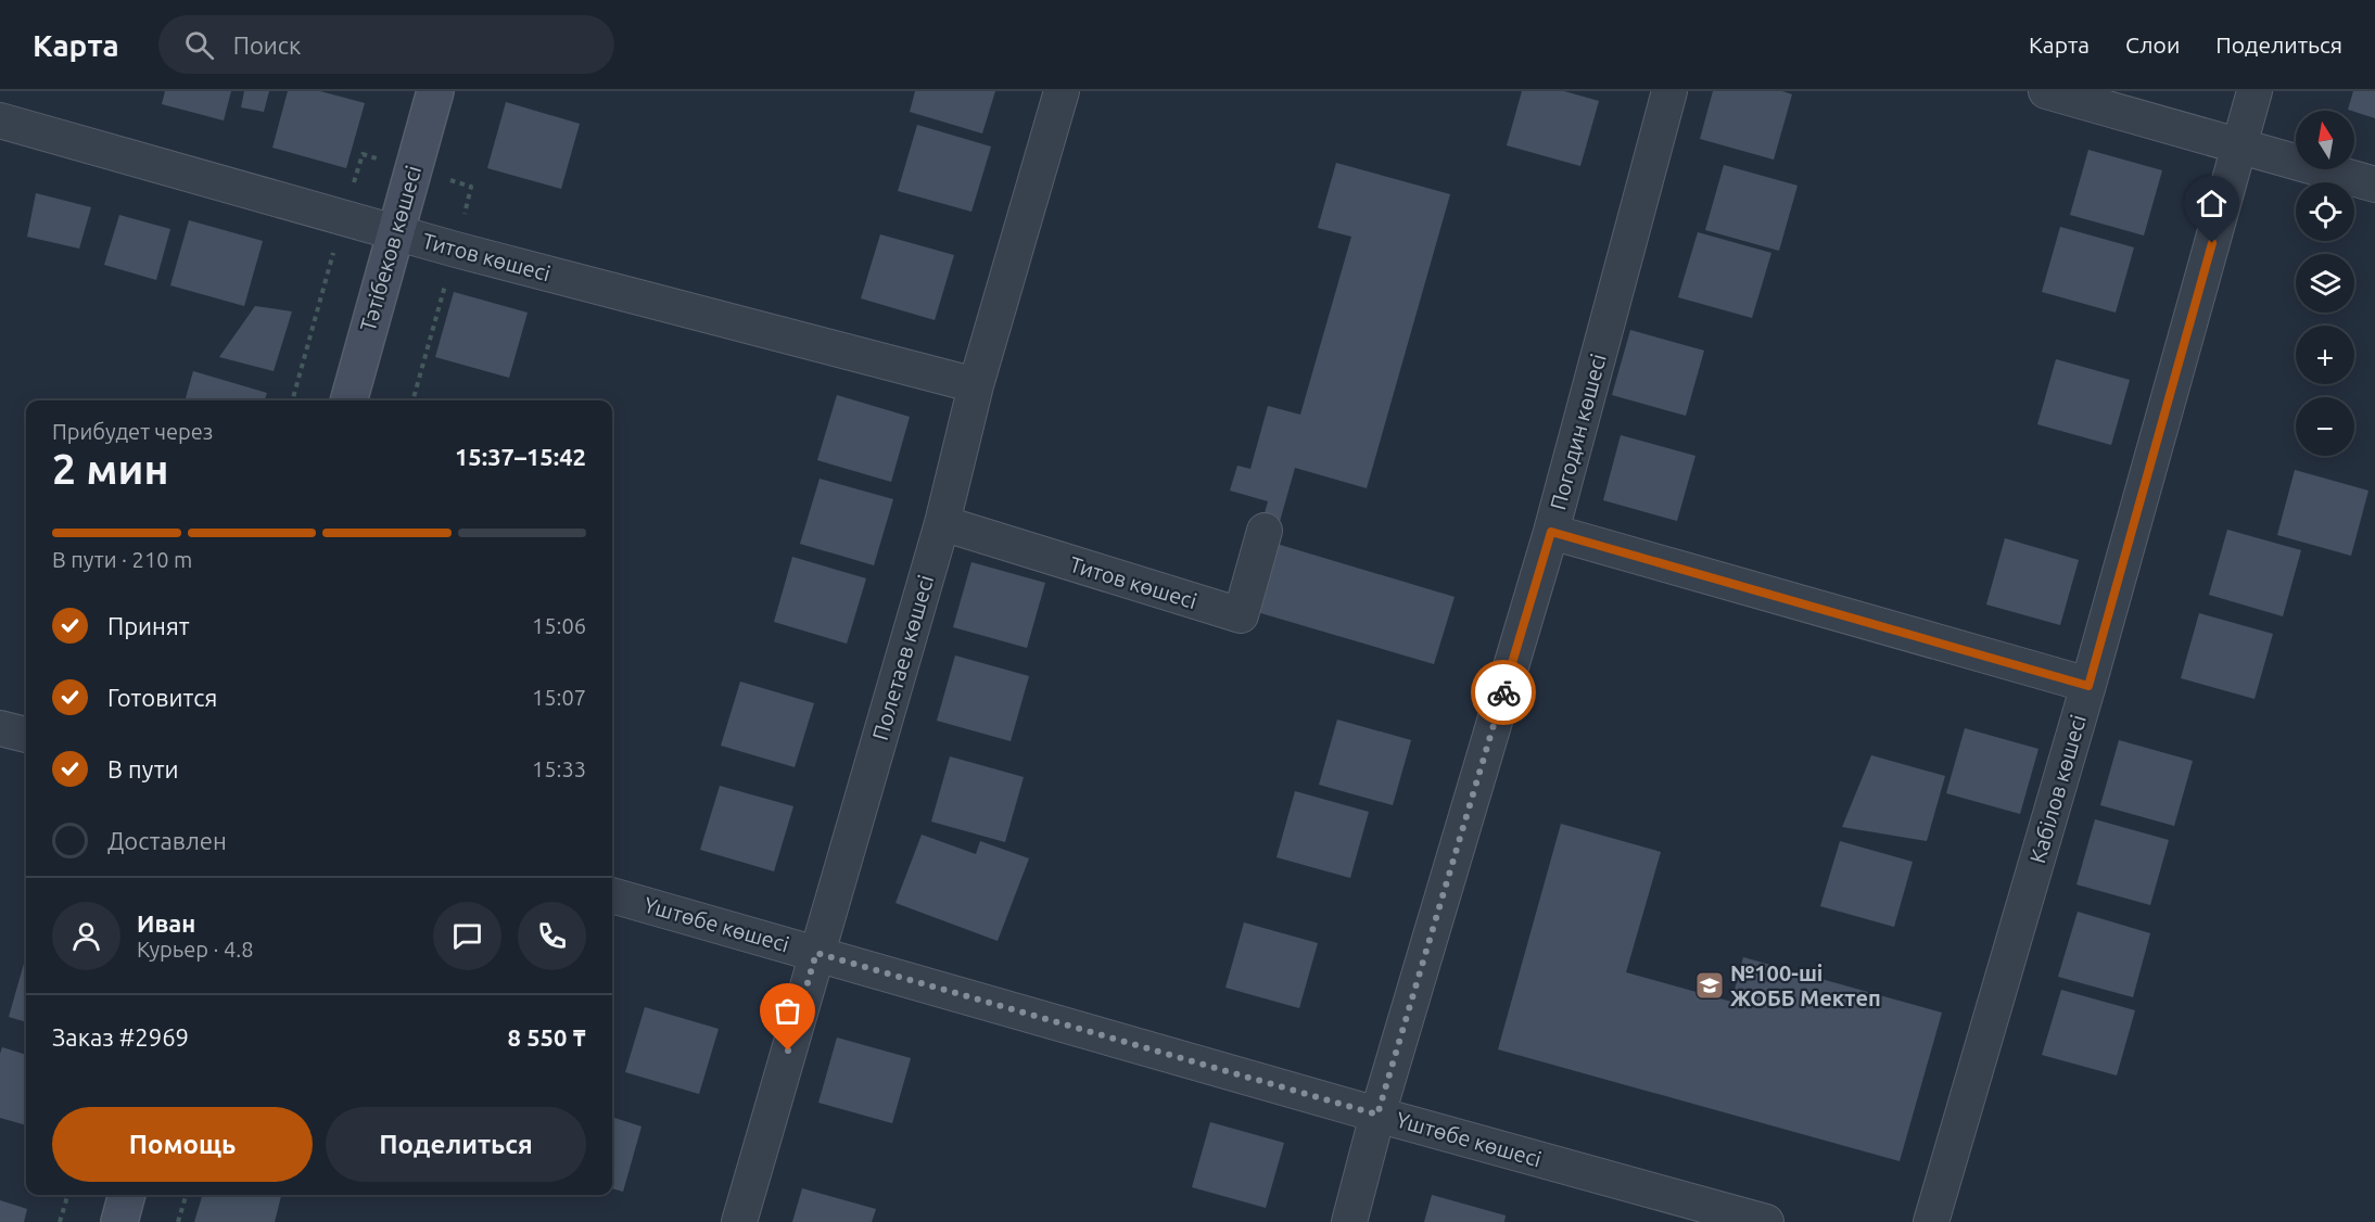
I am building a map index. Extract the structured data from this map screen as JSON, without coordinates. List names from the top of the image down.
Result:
{
  "streets": {
    "main road": ["Тәтібеков көшесі"],
    "street": [
      "Титов көшесі",
      "Погодин көшесі",
      "Полетаев көшесі",
      "Кабілов көшесі",
      "Үштөбе көшесі"
    ]
  },
  "crossings": [
    ["Тәтібеков көшесі", "Титов көшесі"],
    ["Титов көшесі", "Полетаев көшесі"],
    ["Погодин көшесі", "Үштөбе көшесі"],
    ["Полетаев көшесі", "Үштөбе көшесі"]
  ],
  "places": {
    "school or university": ["№100-ші ЖОББ Мектеп"]
  },
  "north": "top",
  "page": {
    "header": "Карта",
    "search": "Поиск",
    "nav": ["Карта", "Слои", "Поделиться"],
    "map_buttons": ["+", "−"],
    "heading": ["2 мин", "Прибудет через", "15:37–15:42"],
    "panel": [
      "Иван",
      "Курьер · 4.8",
      "Заказ #2969",
      "8 550 ₸"
    ],
    "bar": "В пути · 210 m",
    "list": [
      ["Принят", "15:06"],
      ["Готовится", "15:07"],
      ["В пути", "15:33"],
      "Доставлен"
    ],
    "buttons": ["Помощь", "Поделиться"]
  }
}
